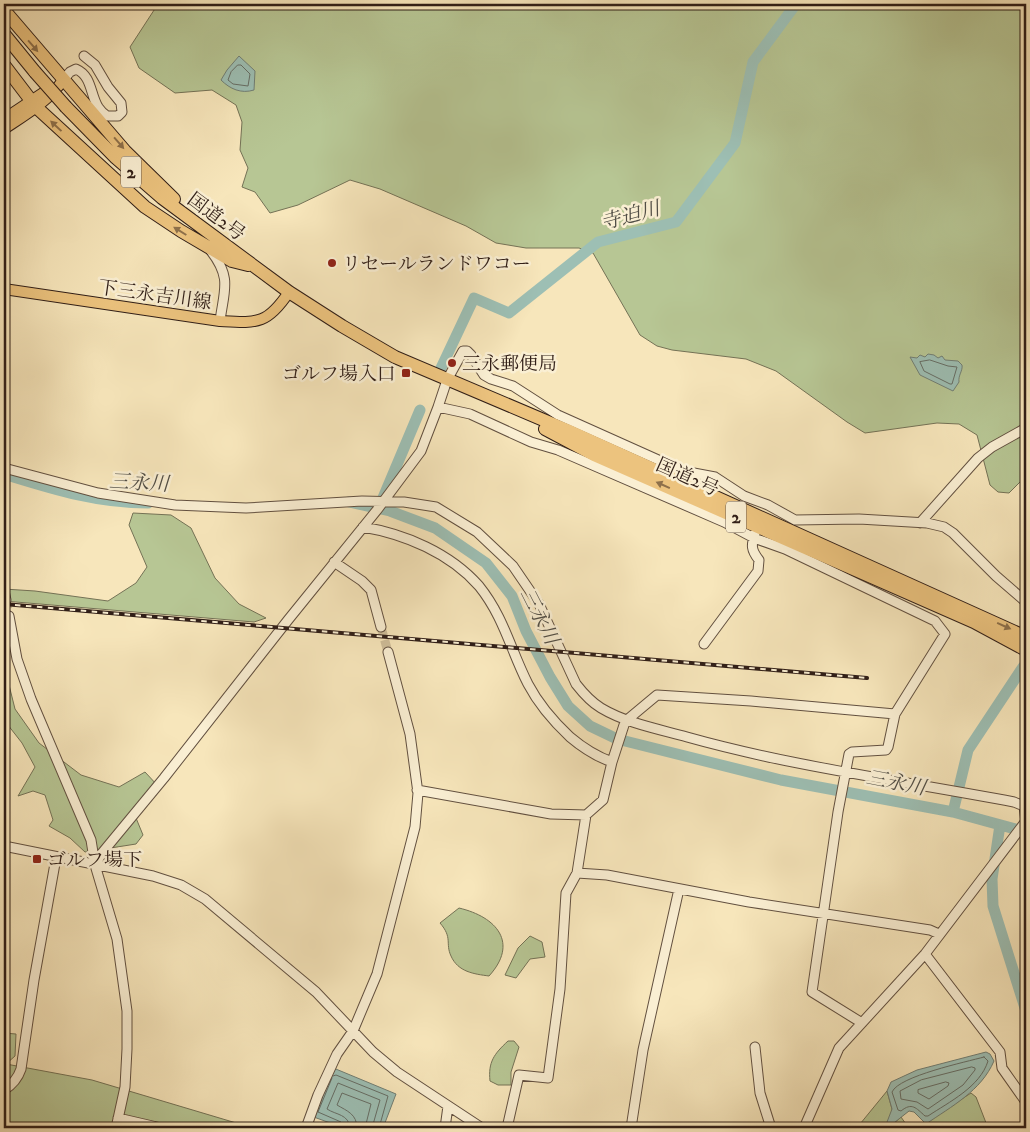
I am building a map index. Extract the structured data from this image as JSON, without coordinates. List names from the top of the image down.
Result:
{
  "streets": {
    "highway": ["2", "国道2号"],
    "main road": ["下三永吉川線"]
  },
  "crossings": [
    ["国道2号", "下三永吉川線"]
  ],
  "water": ["寺迫川", "三永川"],
  "places": {
    "other": ["リセールランドワコー", "三永郵便局"],
    "transit": ["ゴルフ場入口", "ゴルフ場下"]
  }
}
